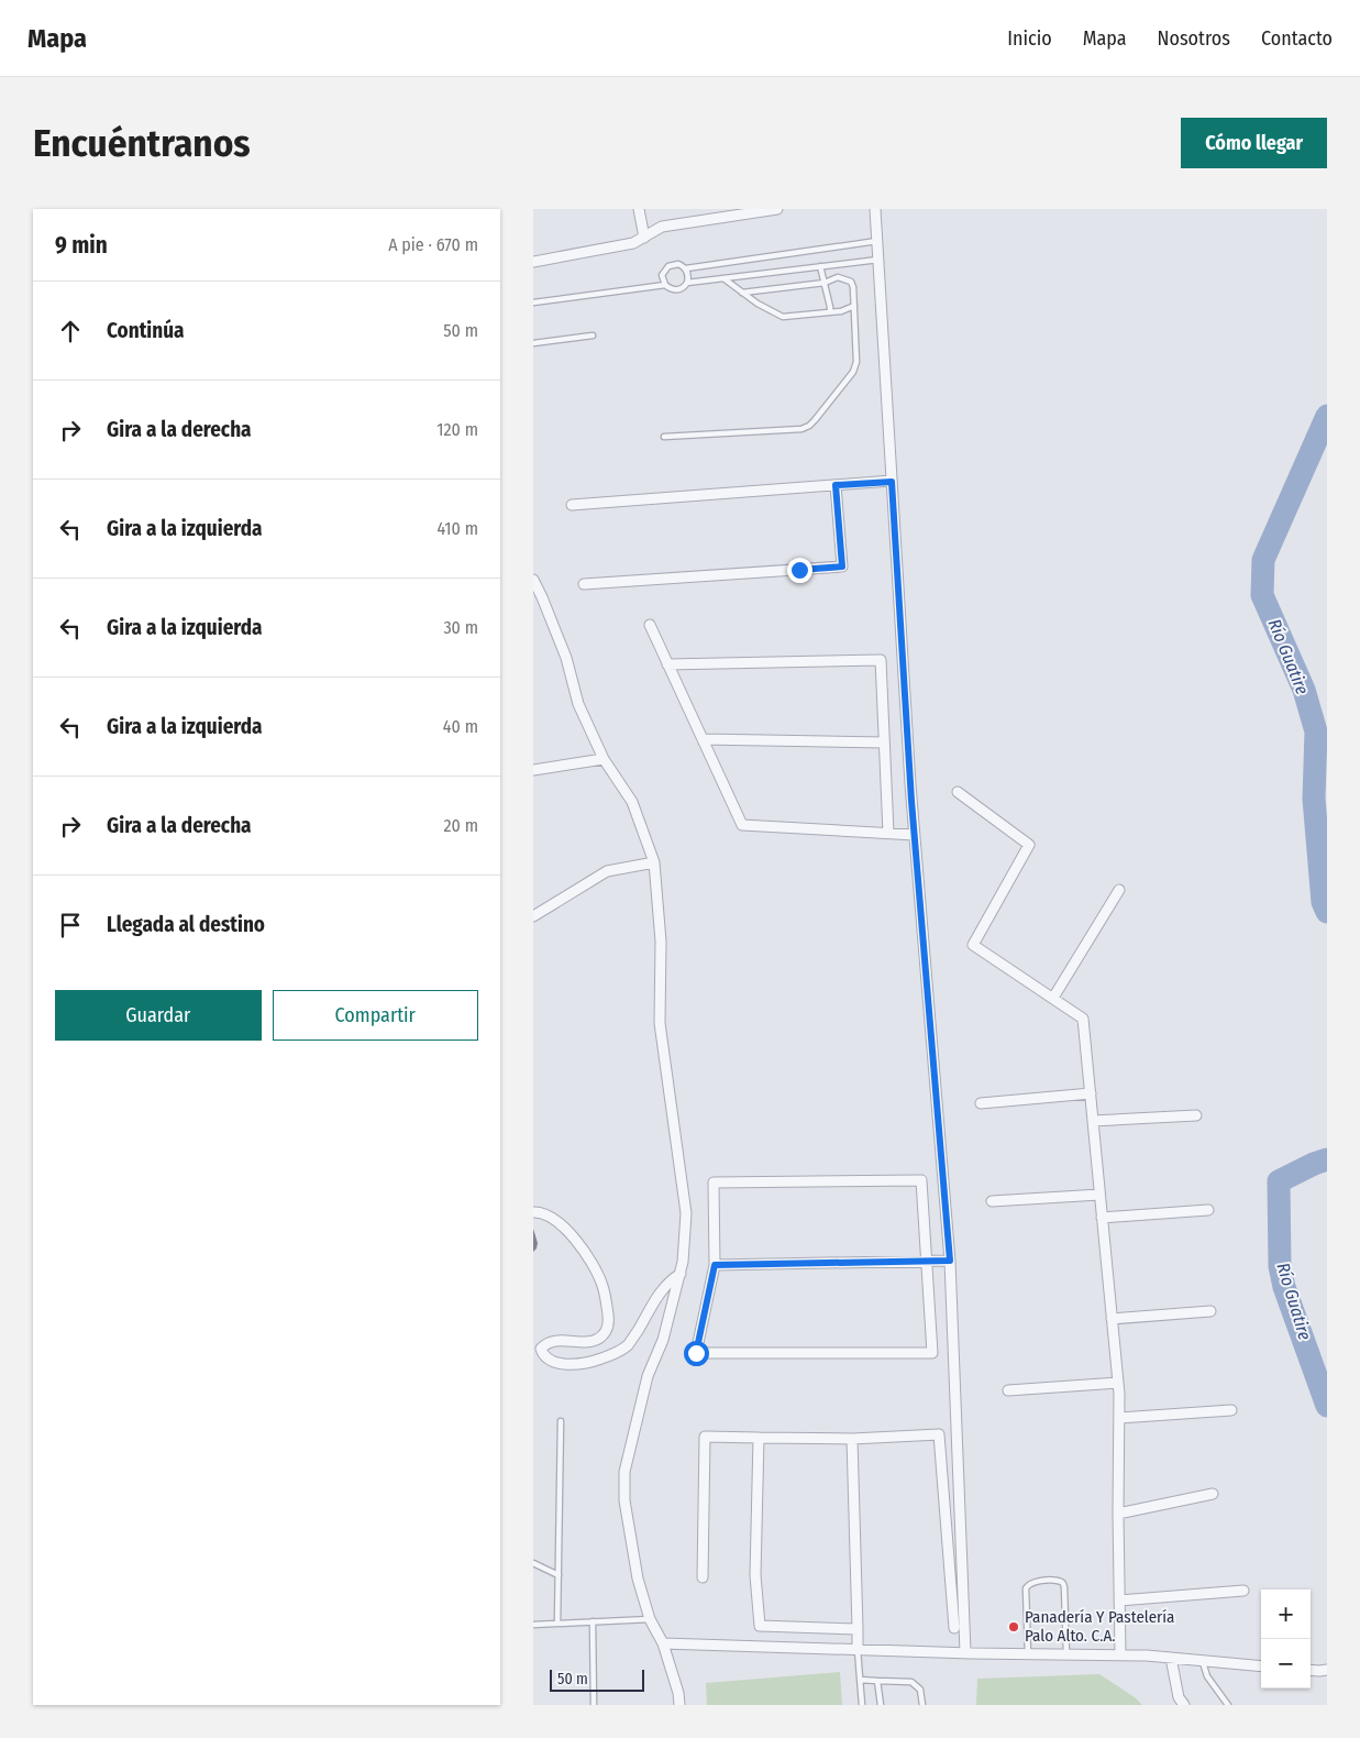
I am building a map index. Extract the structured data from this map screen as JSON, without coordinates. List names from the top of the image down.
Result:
{
  "water": ["Río Guatire"],
  "places": ["Panadería Y Pastelería Palo Alto. C.A."],
  "scale_bar": "50 m",
  "page": {
    "header": "Mapa",
    "nav": [
      "Inicio",
      "Mapa",
      "Nosotros",
      "Contacto"
    ],
    "buttons": [
      "Cómo llegar",
      ["Guardar", "Compartir"]
    ],
    "title": "Encuéntranos",
    "heading": ["9 min", "A pie · 670 m"],
    "list": [
      ["Continúa", "50 m"],
      ["Gira a la derecha", "120 m"],
      ["Gira a la izquierda", "410 m"],
      ["Gira a la izquierda", "30 m"],
      ["Gira a la izquierda", "40 m"],
      ["Gira a la derecha", "20 m"],
      "Llegada al destino"
    ],
    "map_buttons": ["+", "−"],
    "scale": "50 m"
  }
}
